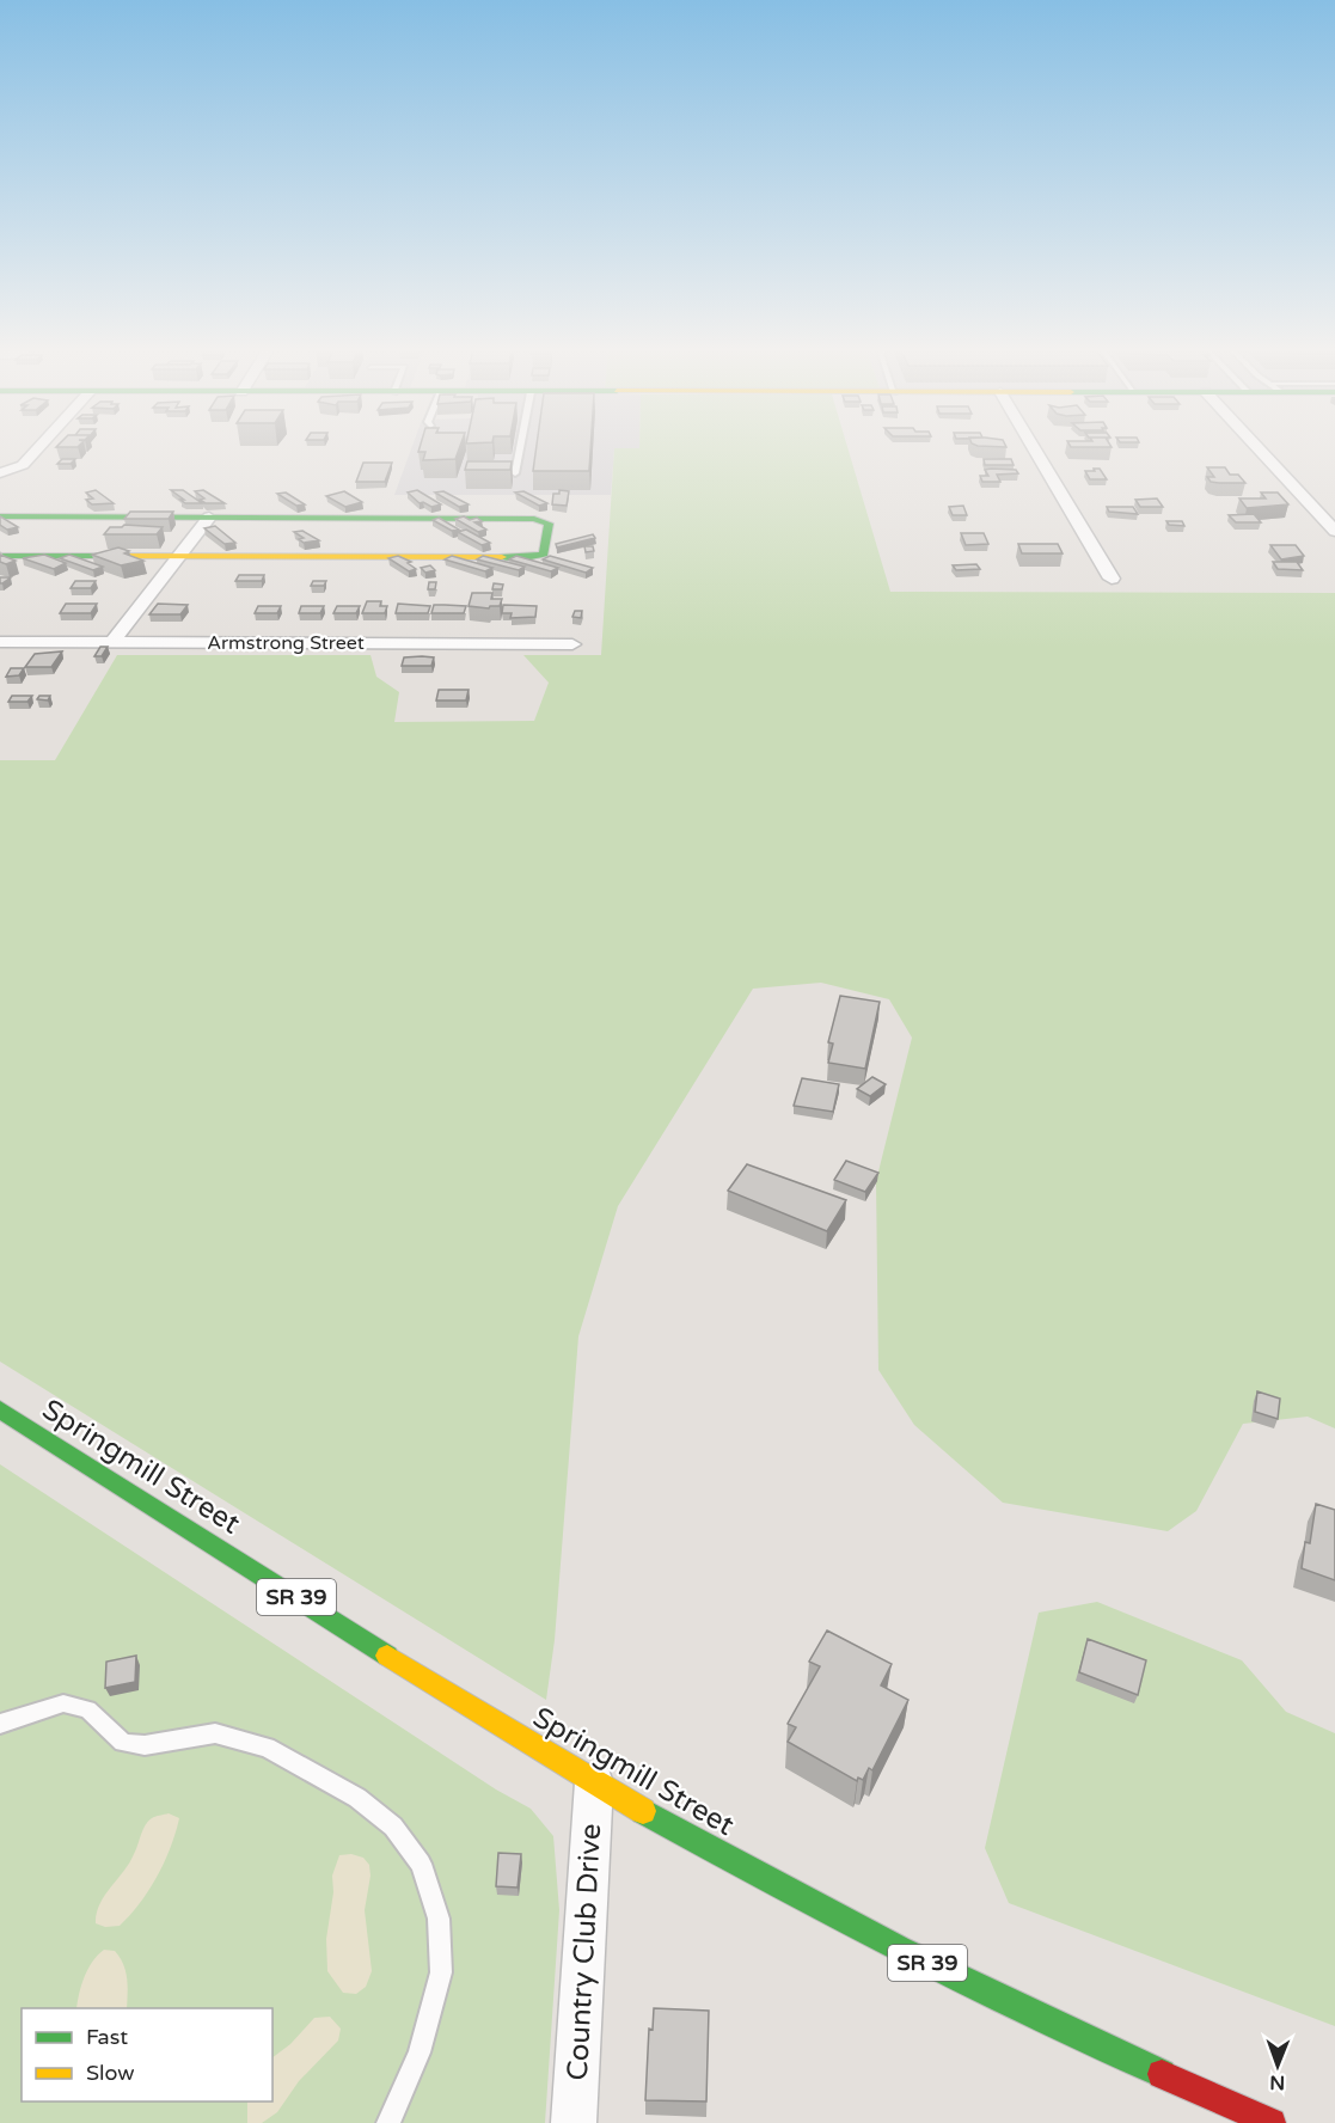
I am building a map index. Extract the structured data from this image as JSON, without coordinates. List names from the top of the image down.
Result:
{
  "streets": {
    "street": [
      "Armstrong Street",
      "Springmill Street",
      "SR 39",
      "Country Club Drive"
    ]
  },
  "crossings": [
    ["Springmill Street", "Country Club Drive"]
  ],
  "legend": ["Fast", "Slow"],
  "north": "bottom"
}
